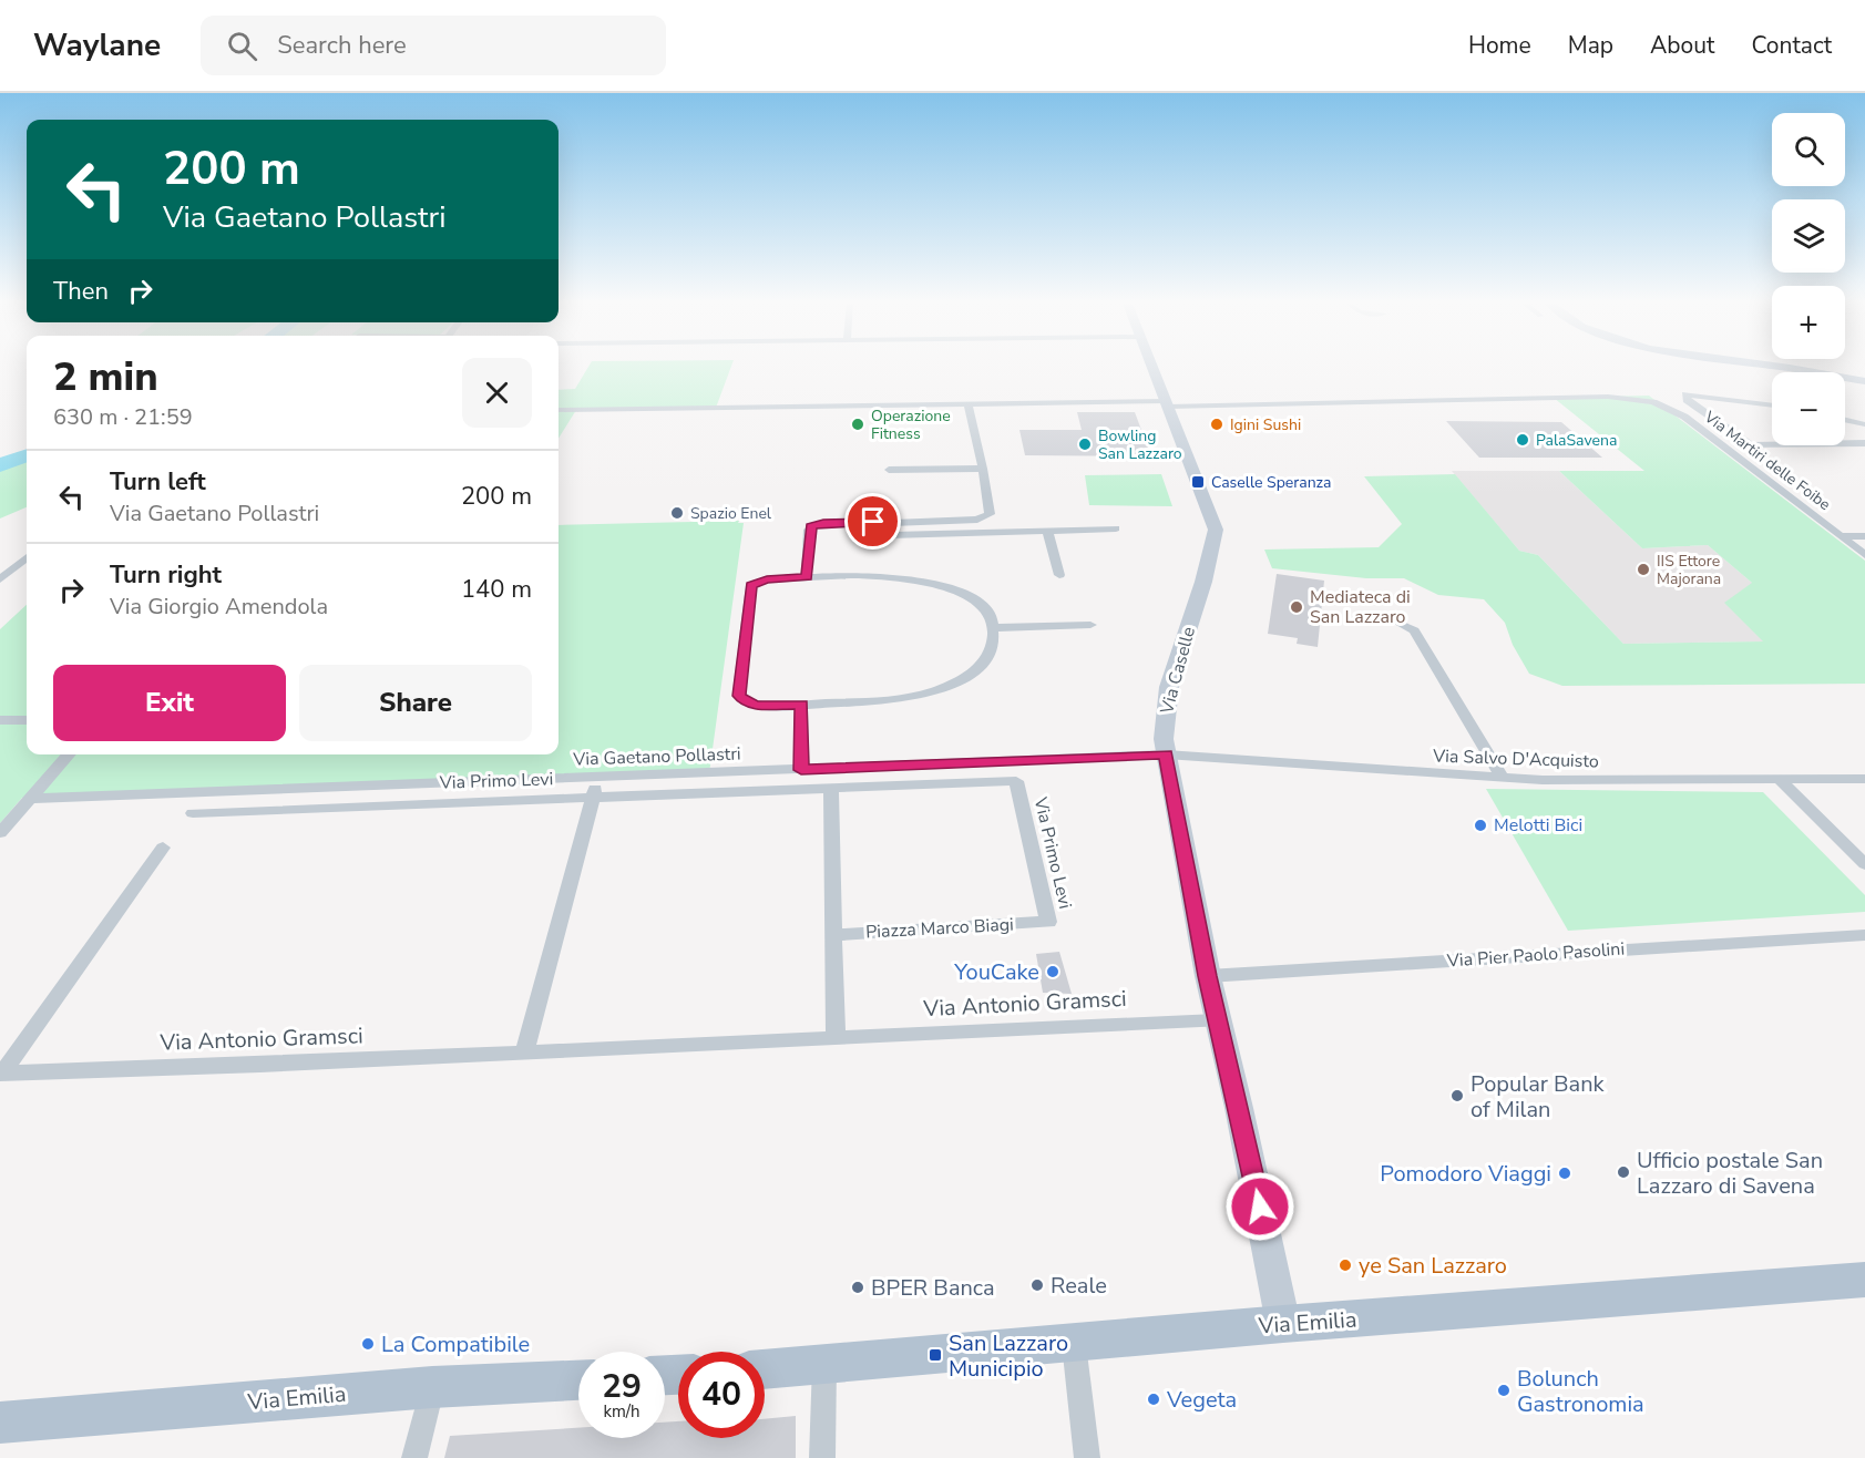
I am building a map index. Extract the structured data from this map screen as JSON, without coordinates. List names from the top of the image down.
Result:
{
  "streets": {
    "main road": ["Via Emilia"],
    "street": [
      "Via Martiri delle Foibe",
      "Via Caselle",
      "Via Gaetano Pollastri",
      "Via Salvo D'Acquisto",
      "Via Primo Levi",
      "Piazza Marco Biagi",
      "Via Pier Paolo Pasolini",
      "Via Antonio Gramsci"
    ]
  },
  "crossings": [
    ["Via Martiri delle Foibe", "Via Caselle"],
    ["Via Caselle", "Via Gaetano Pollastri"],
    ["Via Caselle", "Via Salvo D'Acquisto"],
    ["Via Caselle", "Via Pier Paolo Pasolini"],
    ["Via Caselle", "Via Antonio Gramsci"],
    ["Via Caselle", "Via Emilia"],
    ["Via Gaetano Pollastri", "Via Salvo D'Acquisto"],
    ["Via Primo Levi", "Piazza Marco Biagi"]
  ],
  "places": {
    "other": [
      "Operazione Fitness",
      "Igini Sushi",
      "PalaSavena",
      "Bowling San Lazzaro",
      "Spazio Enel",
      "IIS Ettore Majorana",
      "Mediateca di San Lazzaro",
      "Melotti Bici",
      "YouCake",
      "Popular Bank of Milan",
      "Ufficio postale San Lazzaro di Savena",
      "Pomodoro Viaggi",
      "ye San Lazzaro",
      "Reale",
      "BPER Banca",
      "La Compatibile",
      "Bolunch Gastronomia",
      "Vegeta"
    ],
    "transit": ["Caselle Speranza", "San Lazzaro Municipio"]
  },
  "page": {
    "header": "Waylane",
    "search": "Search here",
    "nav": [
      "Home",
      "Map",
      "About",
      "Contact"
    ],
    "map_buttons": ["+", "−"],
    "turn": ["200 m", "Via Gaetano Pollastri"],
    "then": "Then",
    "heading": ["2 min", "630 m · 21:59"],
    "list": [
      {
        "name": "Turn left",
        "note": "Via Gaetano Pollastri",
        "value": "200 m"
      },
      {
        "name": "Turn right",
        "note": "Via Giorgio Amendola",
        "value": "140 m"
      }
    ],
    "buttons": ["Exit", "Share"],
    "speed": "29 km/h",
    "limit": "40"
  }
}
